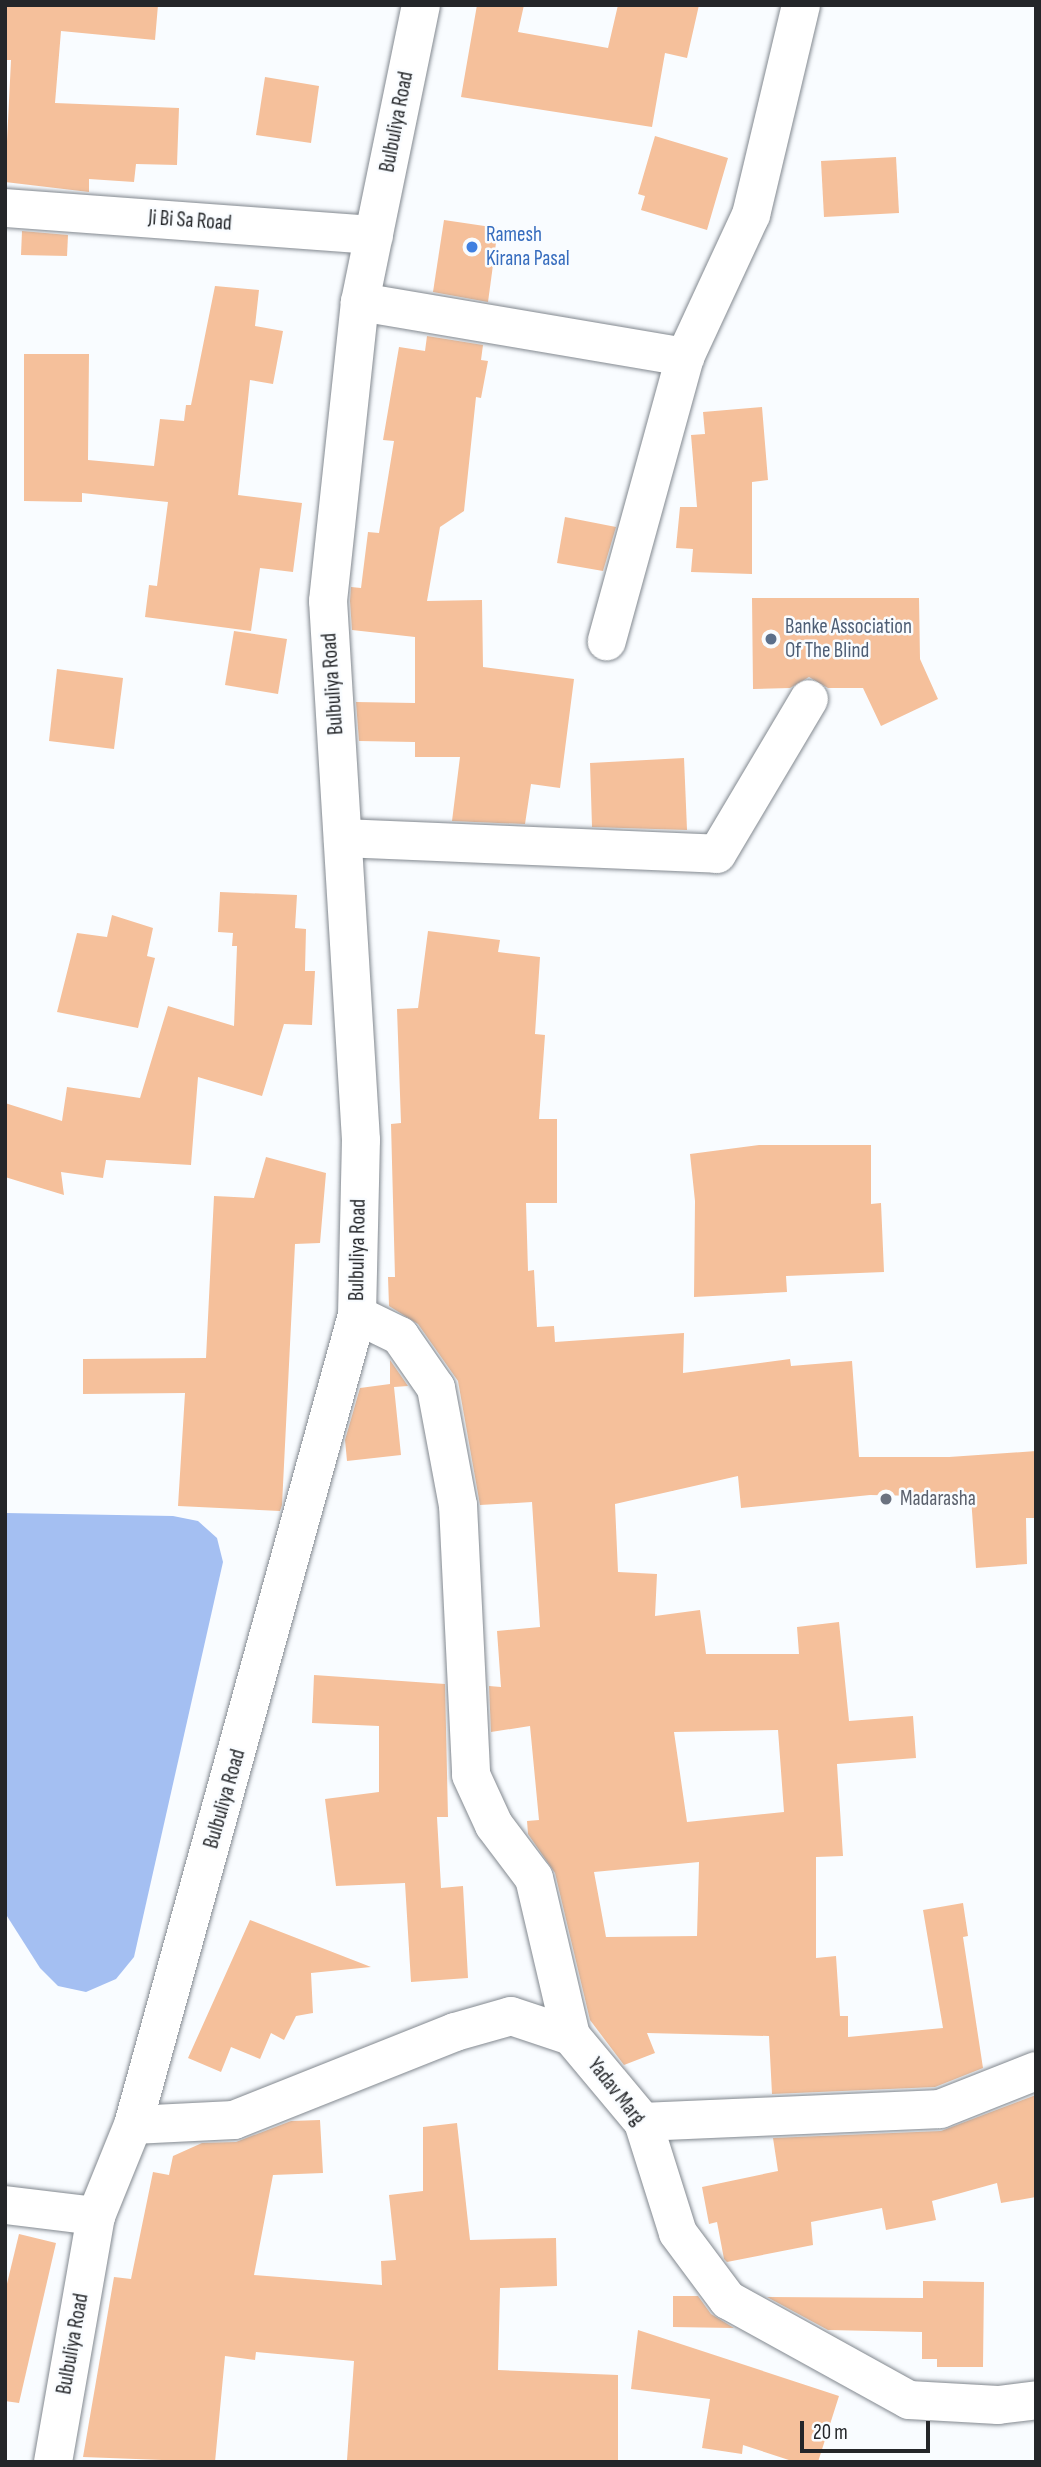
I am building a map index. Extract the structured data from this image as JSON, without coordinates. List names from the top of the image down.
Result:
{
  "streets": {
    "street": ["Bulbuliya Road", "Ji Bi Sa Road", "Yadav Marg"]
  },
  "crossings": [
    ["Bulbuliya Road", "Ji Bi Sa Road"]
  ],
  "places": ["Ramesh Kirana Pasal", "Banke Association Of The Blind", "Madarasha"],
  "scale_bar": "20 m"
}
